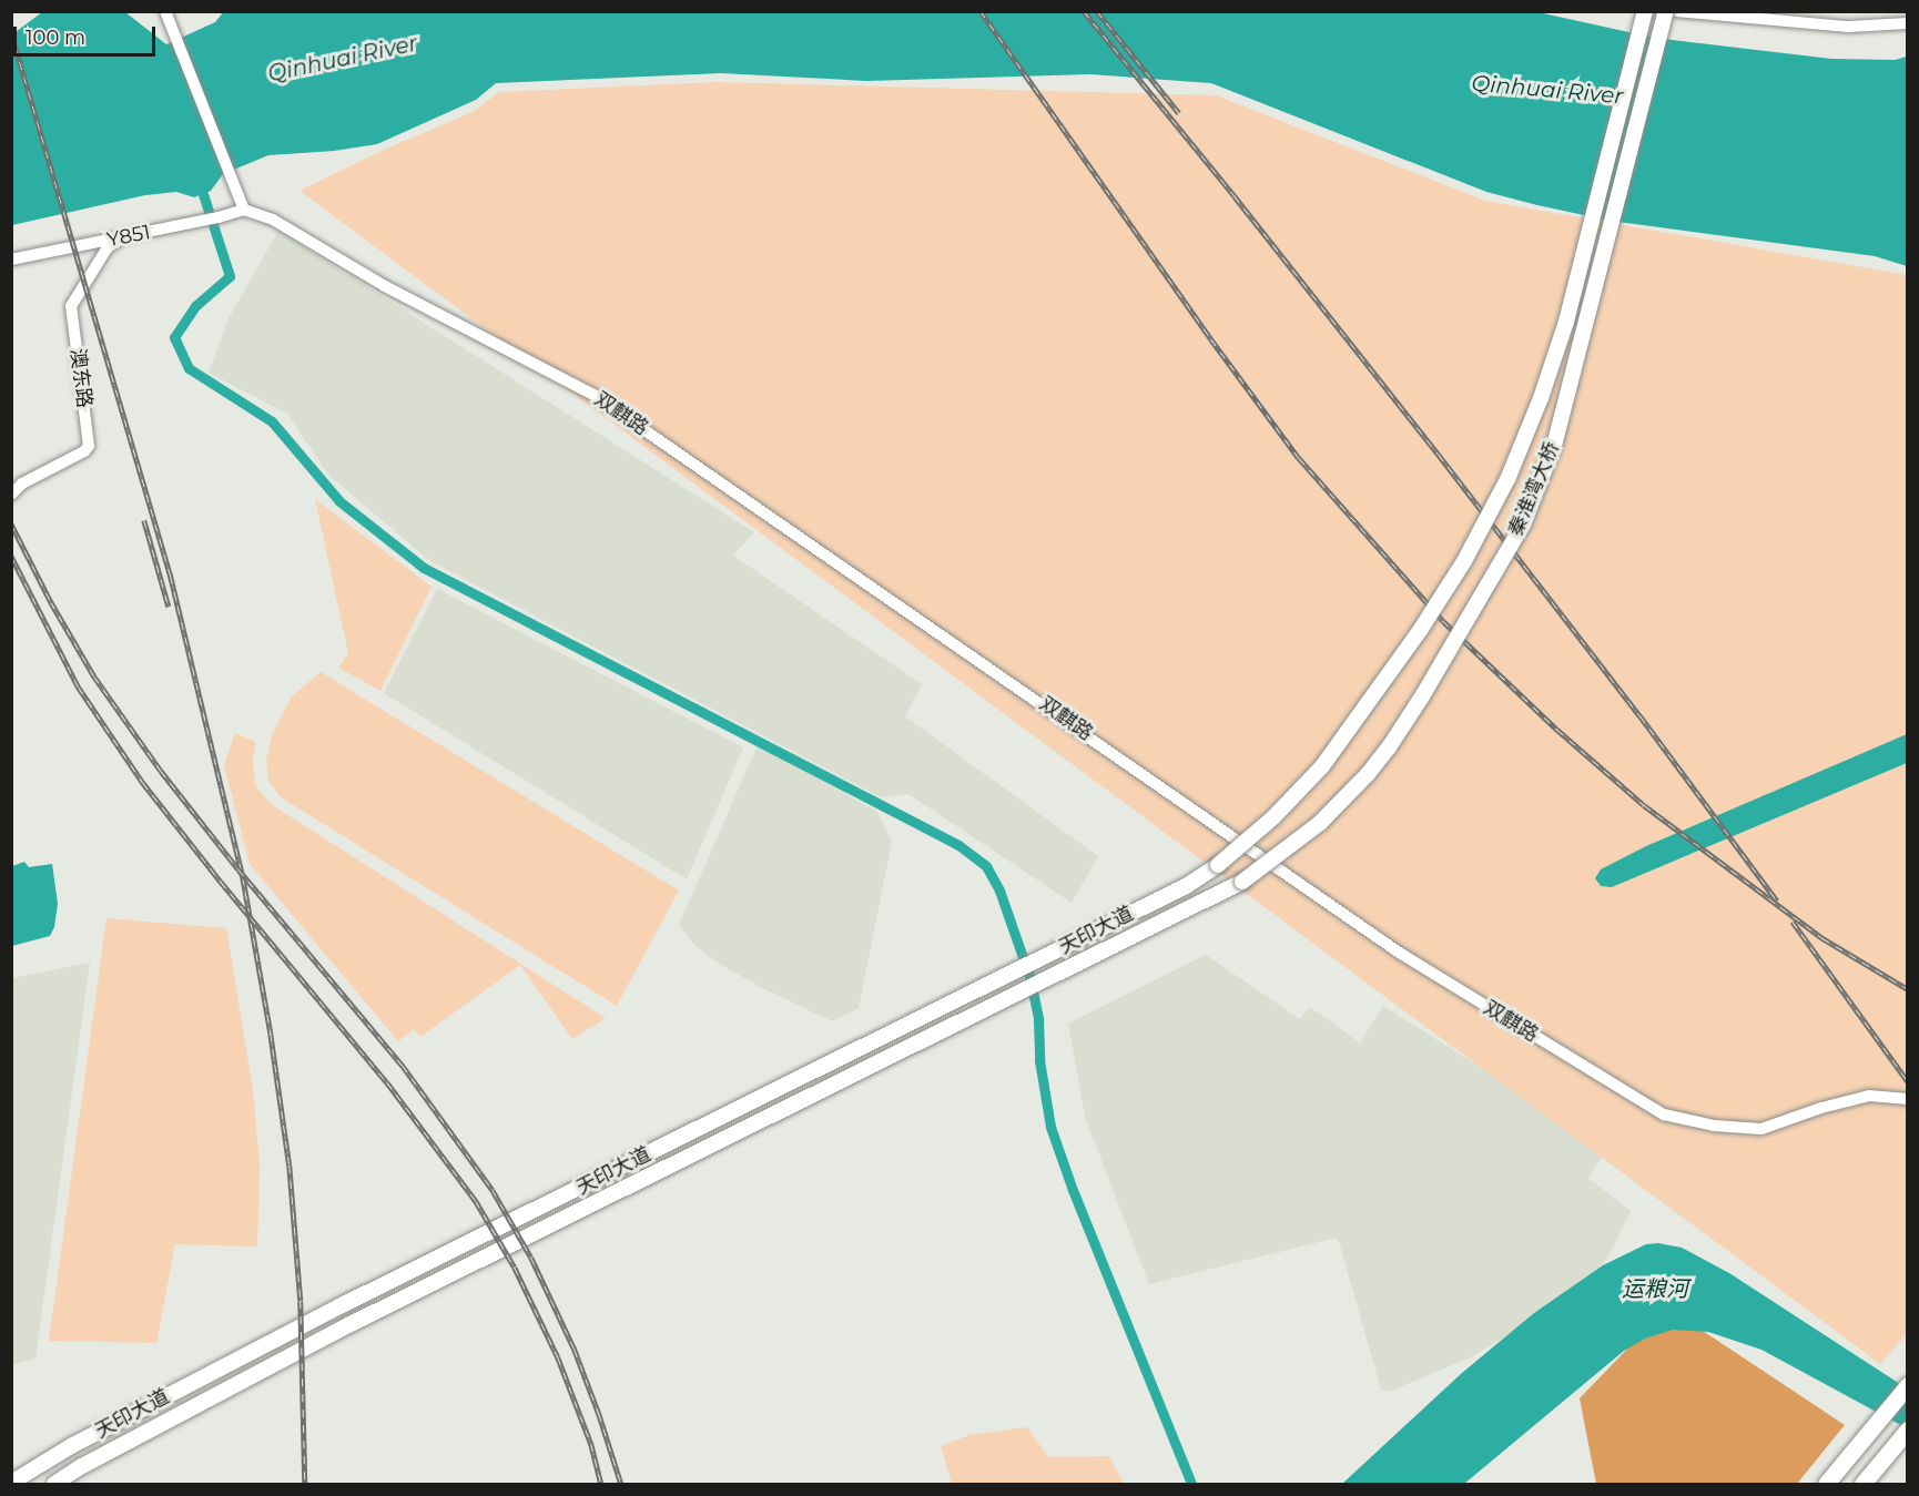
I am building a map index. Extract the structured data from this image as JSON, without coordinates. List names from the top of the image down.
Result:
{
  "streets": {
    "main road": ["秦淮湾大桥", "天印大道"],
    "street": ["Y851", "澳东路", "双麒路"]
  },
  "crossings": [
    ["Y851", "澳东路"],
    ["Y851", "双麒路"],
    ["秦淮湾大桥", "天印大道"]
  ],
  "water": ["Qinhuai River", "运粮河"],
  "scale_bar": "100 m"
}
